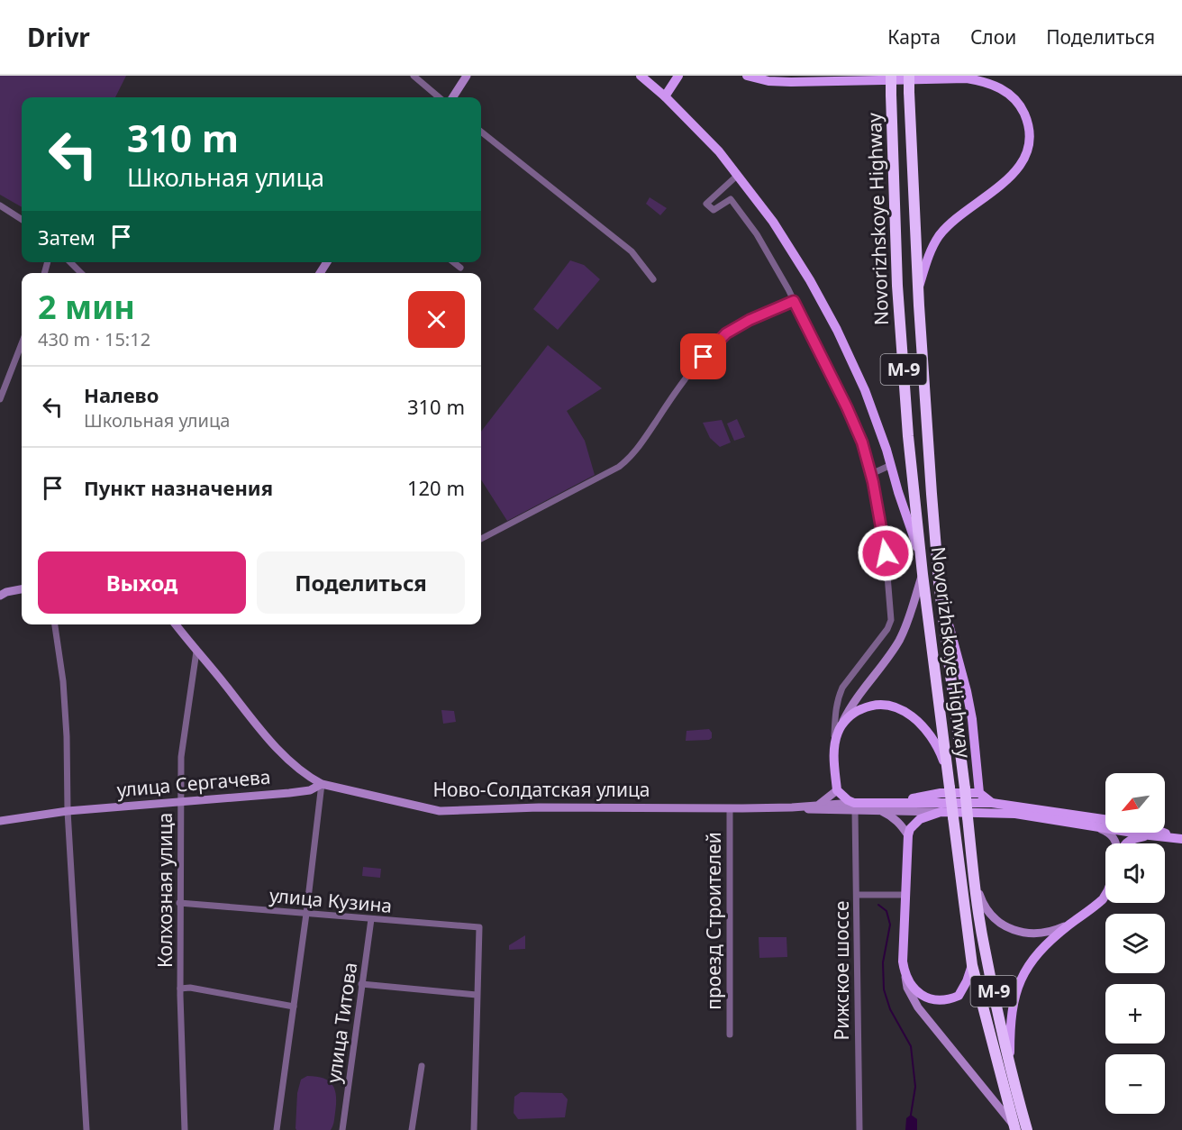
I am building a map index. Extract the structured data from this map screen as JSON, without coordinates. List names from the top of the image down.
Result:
{
  "streets": {
    "highway": ["Novorizhskoye Highway", "М-9"],
    "main road": ["улица Сергачева", "Ново-Солдатская улица"],
    "street": [
      "Колхозная улица",
      "улица Кузина",
      "проезд Строителей",
      "Рижское шоссе",
      "улица Титова"
    ]
  },
  "crossings": [
    ["Novorizhskoye Highway", "М-9"],
    ["улица Сергачева", "Ново-Солдатская улица"],
    ["улица Сергачева", "Колхозная улица"],
    ["Ново-Солдатская улица", "Колхозная улица"],
    ["Ново-Солдатская улица", "проезд Строителей"],
    ["Ново-Солдатская улица", "Рижское шоссе"],
    ["Колхозная улица", "улица Кузина"],
    ["улица Кузина", "улица Титова"]
  ],
  "north": "bottom left",
  "page": {
    "header": "Drivr",
    "nav": ["Карта", "Слои", "Поделиться"],
    "turn": ["310 m", "Школьная улица"],
    "then": "Затем",
    "heading": ["2 мин", "430 m · 15:12"],
    "list": [
      {
        "name": "Налево",
        "note": "Школьная улица",
        "value": "310 m"
      },
      {
        "name": "Пункт назначения",
        "value": "120 m"
      }
    ],
    "buttons": ["Выход", "Поделиться"],
    "map_buttons": ["+", "−"]
  }
}
